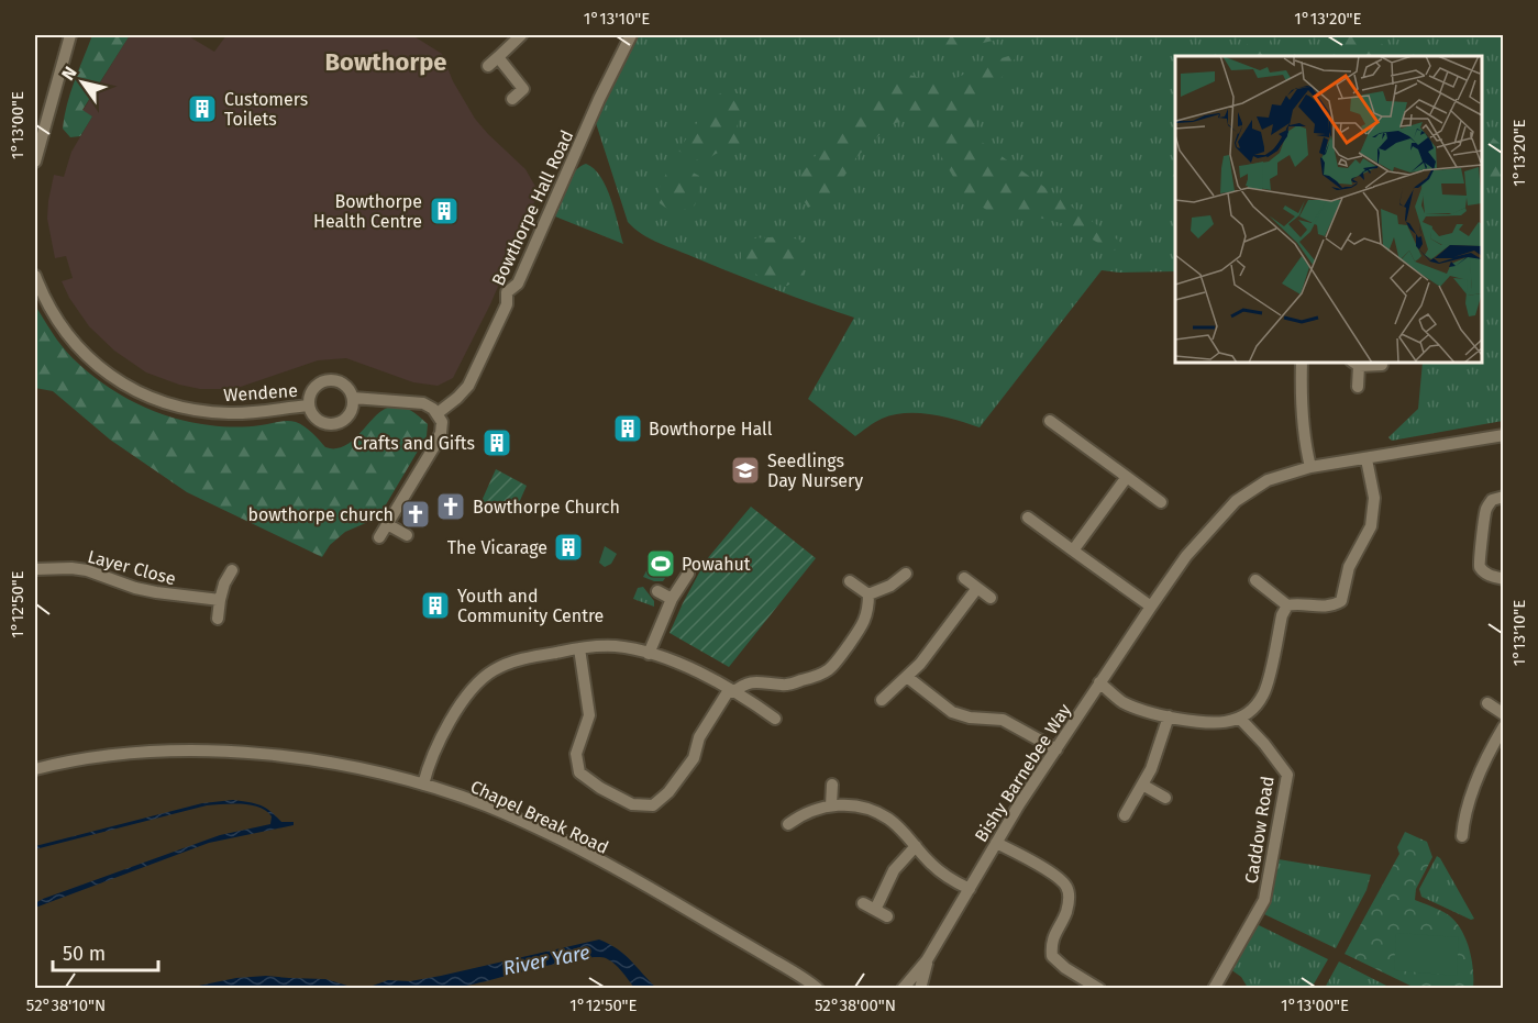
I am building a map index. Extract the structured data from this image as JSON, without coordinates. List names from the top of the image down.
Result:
{
  "streets": {
    "street": [
      "Bowthorpe Hall Road",
      "Wendene",
      "Layer Close",
      "Bishy Barnebee Way",
      "Chapel Break Road",
      "Caddow Road"
    ]
  },
  "districts": ["Bowthorpe"],
  "water": ["River Yare"],
  "places": {
    "building": [
      "Customers Toilets",
      "Bowthorpe Health Centre",
      "Bowthorpe Hall",
      "Crafts and Gifts",
      "The Vicarage",
      "Youth and Community Centre"
    ],
    "school or university": ["Seedlings Day Nursery"],
    "church": ["Bowthorpe Church", "bowthorpe church"],
    "sports": ["Powahut"]
  },
  "scale_bar": "50 m",
  "north": "top left",
  "coordinates": [
    "1°13'10\"E",
    "1°13'20\"E",
    "1°13'00\"E",
    "1°12'50\"E",
    "52°38'10\"N",
    "52°38'00\"N"
  ]
}
